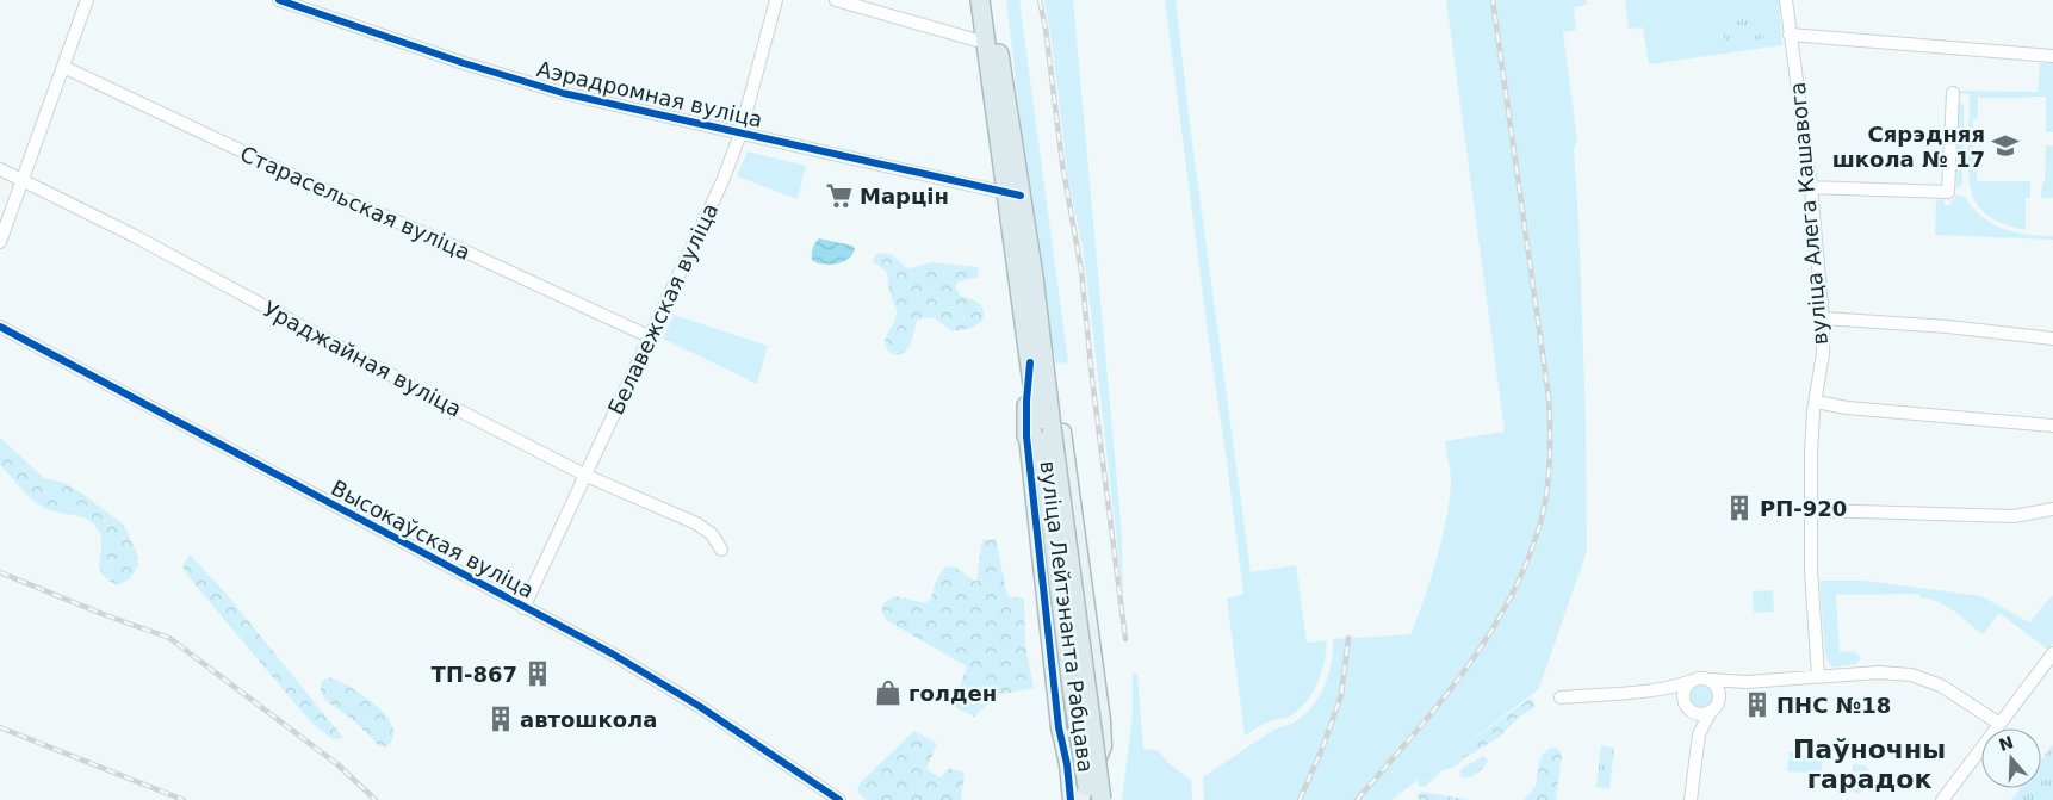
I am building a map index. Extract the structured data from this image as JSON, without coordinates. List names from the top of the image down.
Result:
{
  "streets": {
    "highway": ["вуліца Лейтэнанта Рабцава"],
    "street": [
      "Аэрадромная вуліца",
      "Старасельская вуліца",
      "вуліца Алега Кашавога",
      "Белавежская вуліца",
      "Ураджайная вуліца",
      "Высокаўская вуліца"
    ]
  },
  "crossings": [
    ["Аэрадромная вуліца", "Белавежская вуліца"],
    ["Аэрадромная вуліца", "вуліца Лейтэнанта Рабцава"],
    ["Старасельская вуліца", "Белавежская вуліца"],
    ["Белавежская вуліца", "Ураджайная вуліца"],
    ["Белавежская вуліца", "Высокаўская вуліца"]
  ],
  "districts": ["Паўночны гарадок"],
  "places": {
    "school or university": ["Сярэдняя школа № 17"],
    "supermarket": ["Марцін"],
    "building": [
      "РП-920",
      "ТП-867",
      "ПНС №18",
      "автошкола"
    ],
    "shop": ["голден"]
  },
  "north": "top"
}
